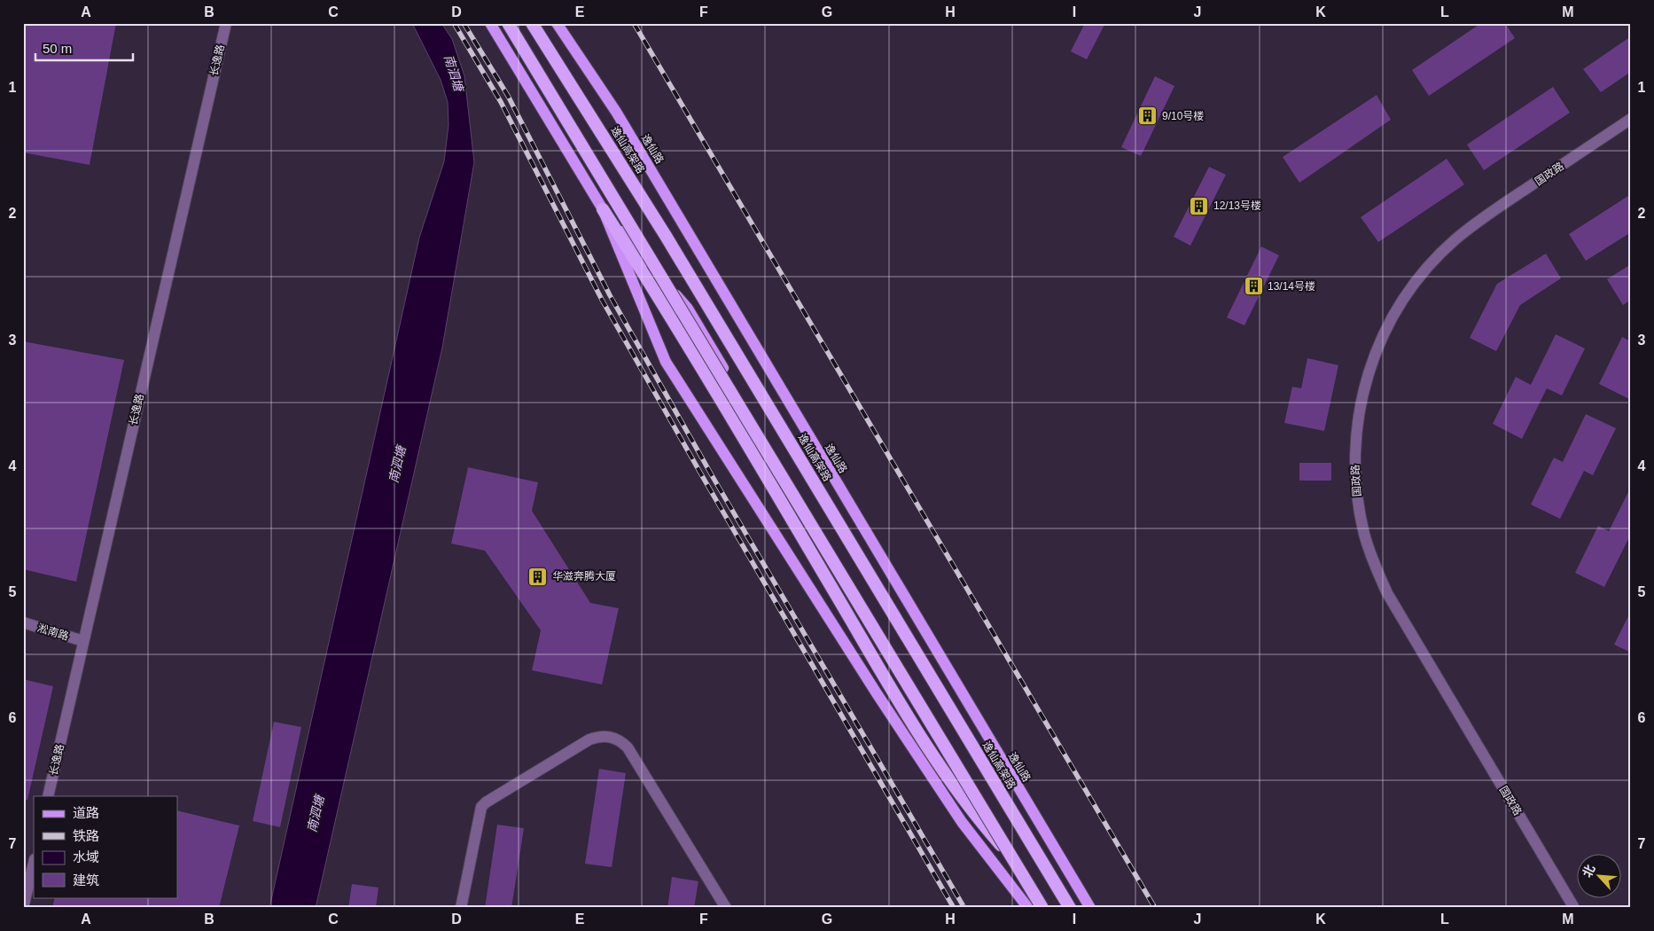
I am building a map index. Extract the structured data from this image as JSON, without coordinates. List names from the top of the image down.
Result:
{
  "streets": {
    "highway": ["逸仙高架路"],
    "main road": ["逸仙路"],
    "street": ["长逸路", "国政路", "淞南路"]
  },
  "crossings": [
    ["长逸路", "淞南路"]
  ],
  "water": ["南泗塘"],
  "places": {
    "building": [
      "9/10号楼",
      "12/13号楼",
      "13/14号楼",
      "华滋奔腾大厦"
    ]
  },
  "legend": [
    "道路",
    "铁路",
    "水域",
    "建筑"
  ],
  "scale_bar": "50 m",
  "north": "top left",
  "grid": {
    "columns": [
      "A",
      "B",
      "C",
      "D",
      "E",
      "F",
      "G",
      "H",
      "I",
      "J",
      "K",
      "L",
      "M"
    ],
    "rows": [
      "1",
      "2",
      "3",
      "4",
      "5",
      "6",
      "7"
    ]
  }
}
